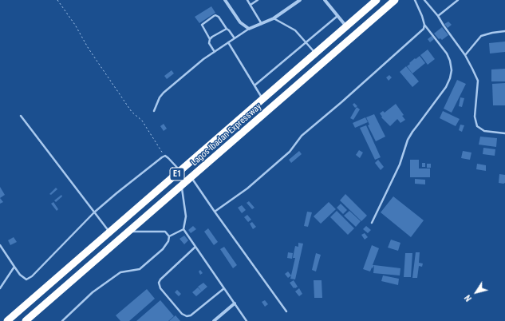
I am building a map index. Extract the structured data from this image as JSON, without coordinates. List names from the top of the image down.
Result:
{
  "streets": {
    "highway": ["Lagos-Ibadan Expressway", "E1"]
  },
  "north": "bottom left"
}
